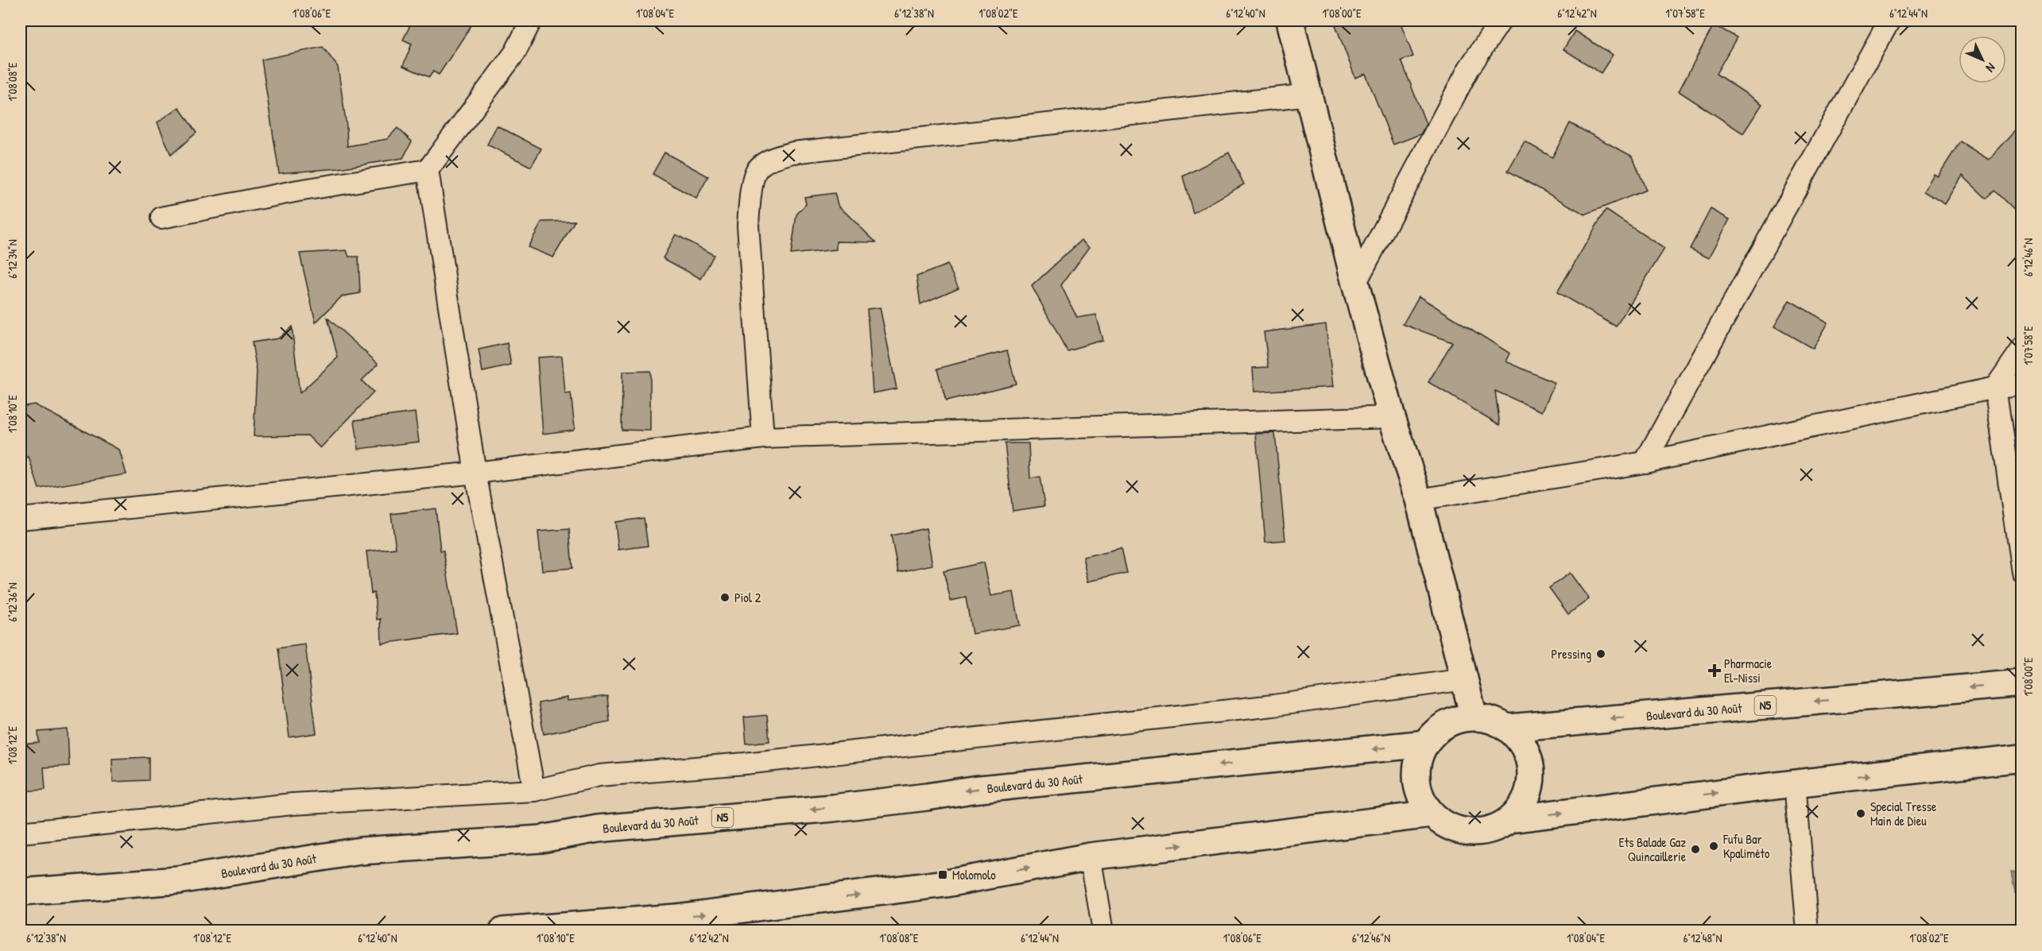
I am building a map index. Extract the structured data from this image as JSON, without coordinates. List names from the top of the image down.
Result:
{
  "streets": {
    "main road": ["N5", "Boulevard du 30 Août"]
  },
  "crossings": [
    ["N5", "Boulevard du 30 Août"]
  ],
  "places": {
    "other": [
      "Piol 2",
      "Pressing",
      "Special Tresse Main de Dieu",
      "Fufu Bar Kpaliméto",
      "Ets Balade Gaz Quincaillerie"
    ],
    "health": ["Pharmacie El-Nissi"],
    "transit": ["Molomolo"]
  },
  "north": "bottom right",
  "coordinates": [
    "1°08'06\"E",
    "1°08'04\"E",
    "6°12'38\"N",
    "1°08'02\"E",
    "6°12'40\"N",
    "1°08'00\"E",
    "6°12'42\"N",
    "1°07'58\"E",
    "6°12'44\"N",
    "1°08'08\"E",
    "6°12'46\"N",
    "6°12'34\"N",
    "1°08'10\"E",
    "6°12'36\"N",
    "1°08'12\"E",
    "6°12'48\"N"
  ]
}
